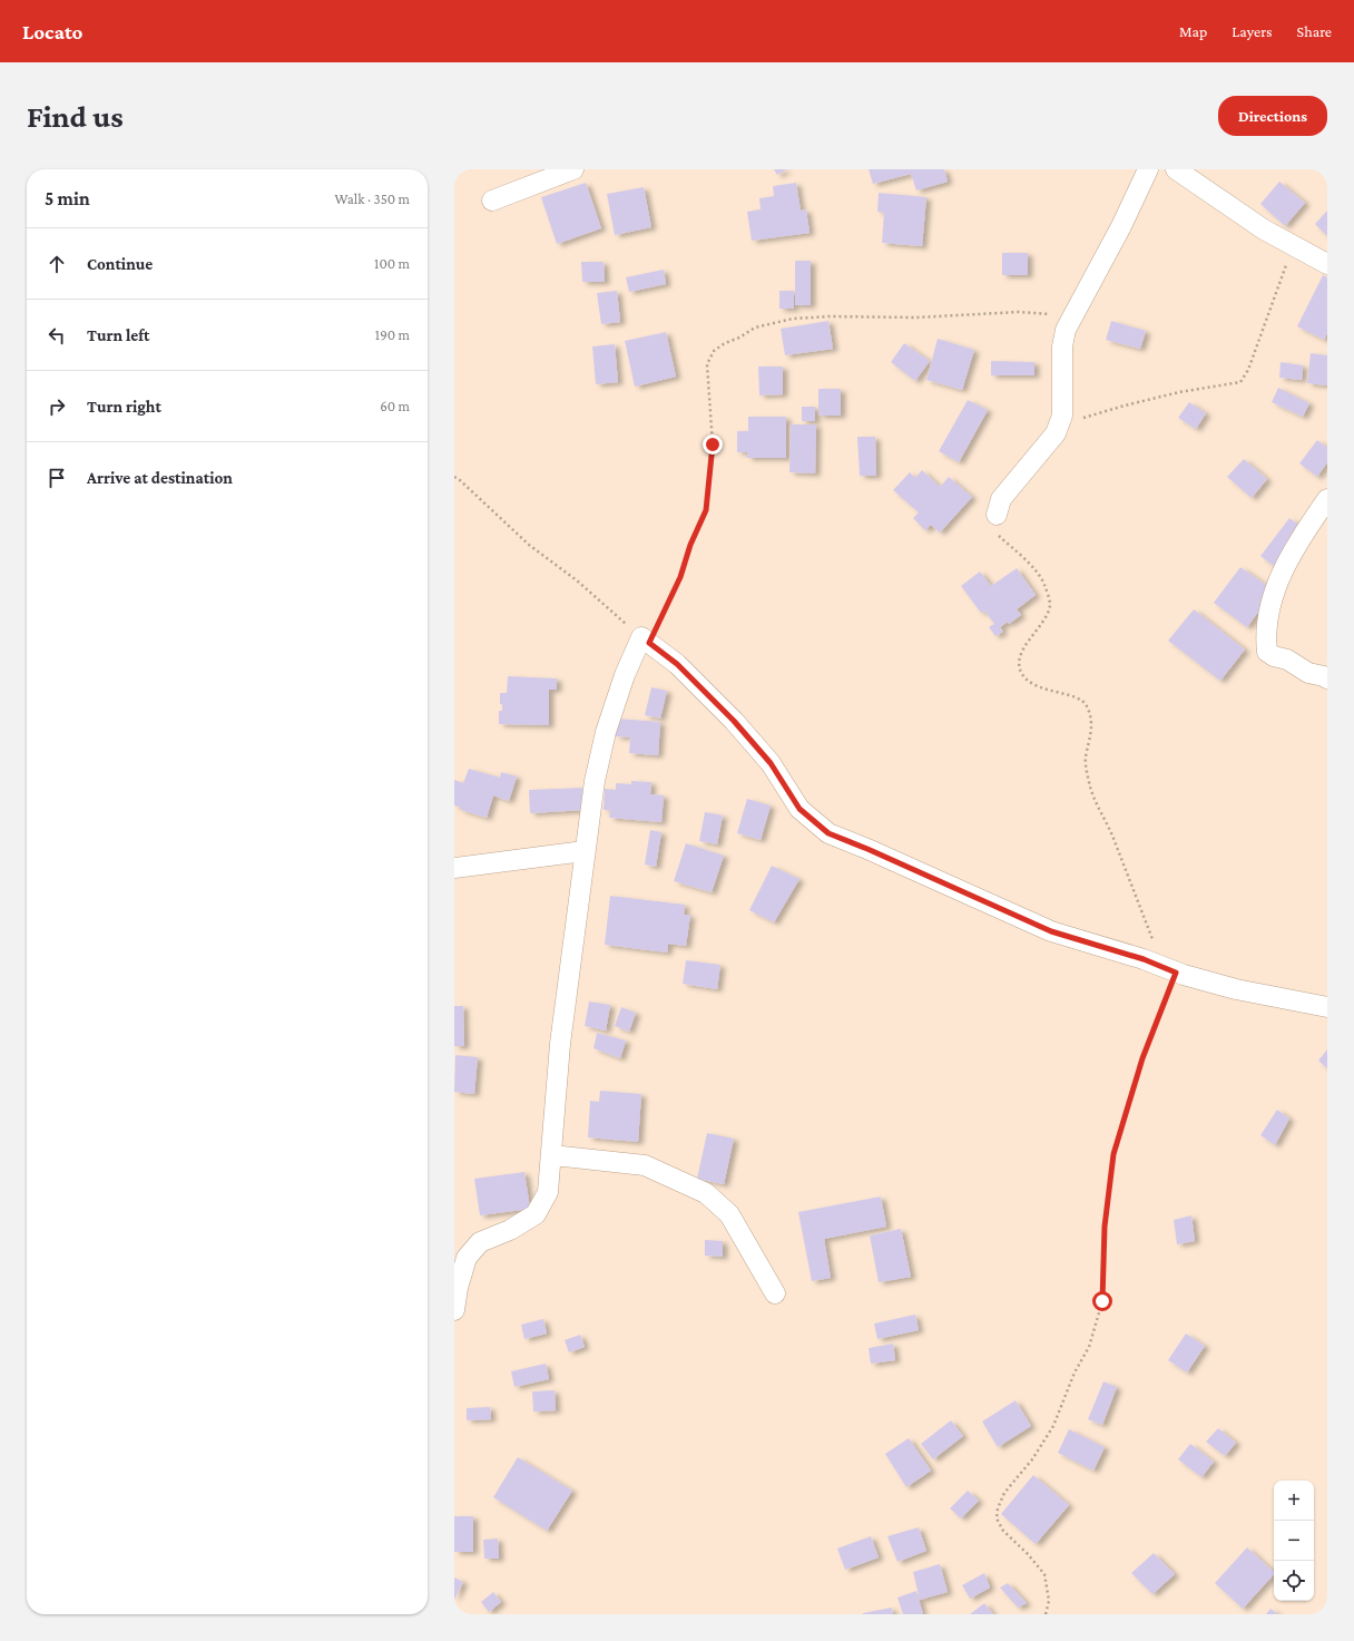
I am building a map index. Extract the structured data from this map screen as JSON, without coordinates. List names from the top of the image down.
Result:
{
  "page": {
    "header": "Locato",
    "nav": ["Map", "Layers", "Share"],
    "buttons": "Directions",
    "title": "Find us",
    "heading": ["5 min", "Walk · 350 m"],
    "list": [
      ["Continue", "100 m"],
      ["Turn left", "190 m"],
      ["Turn right", "60 m"],
      "Arrive at destination"
    ],
    "map_buttons": ["+", "−"]
  }
}
